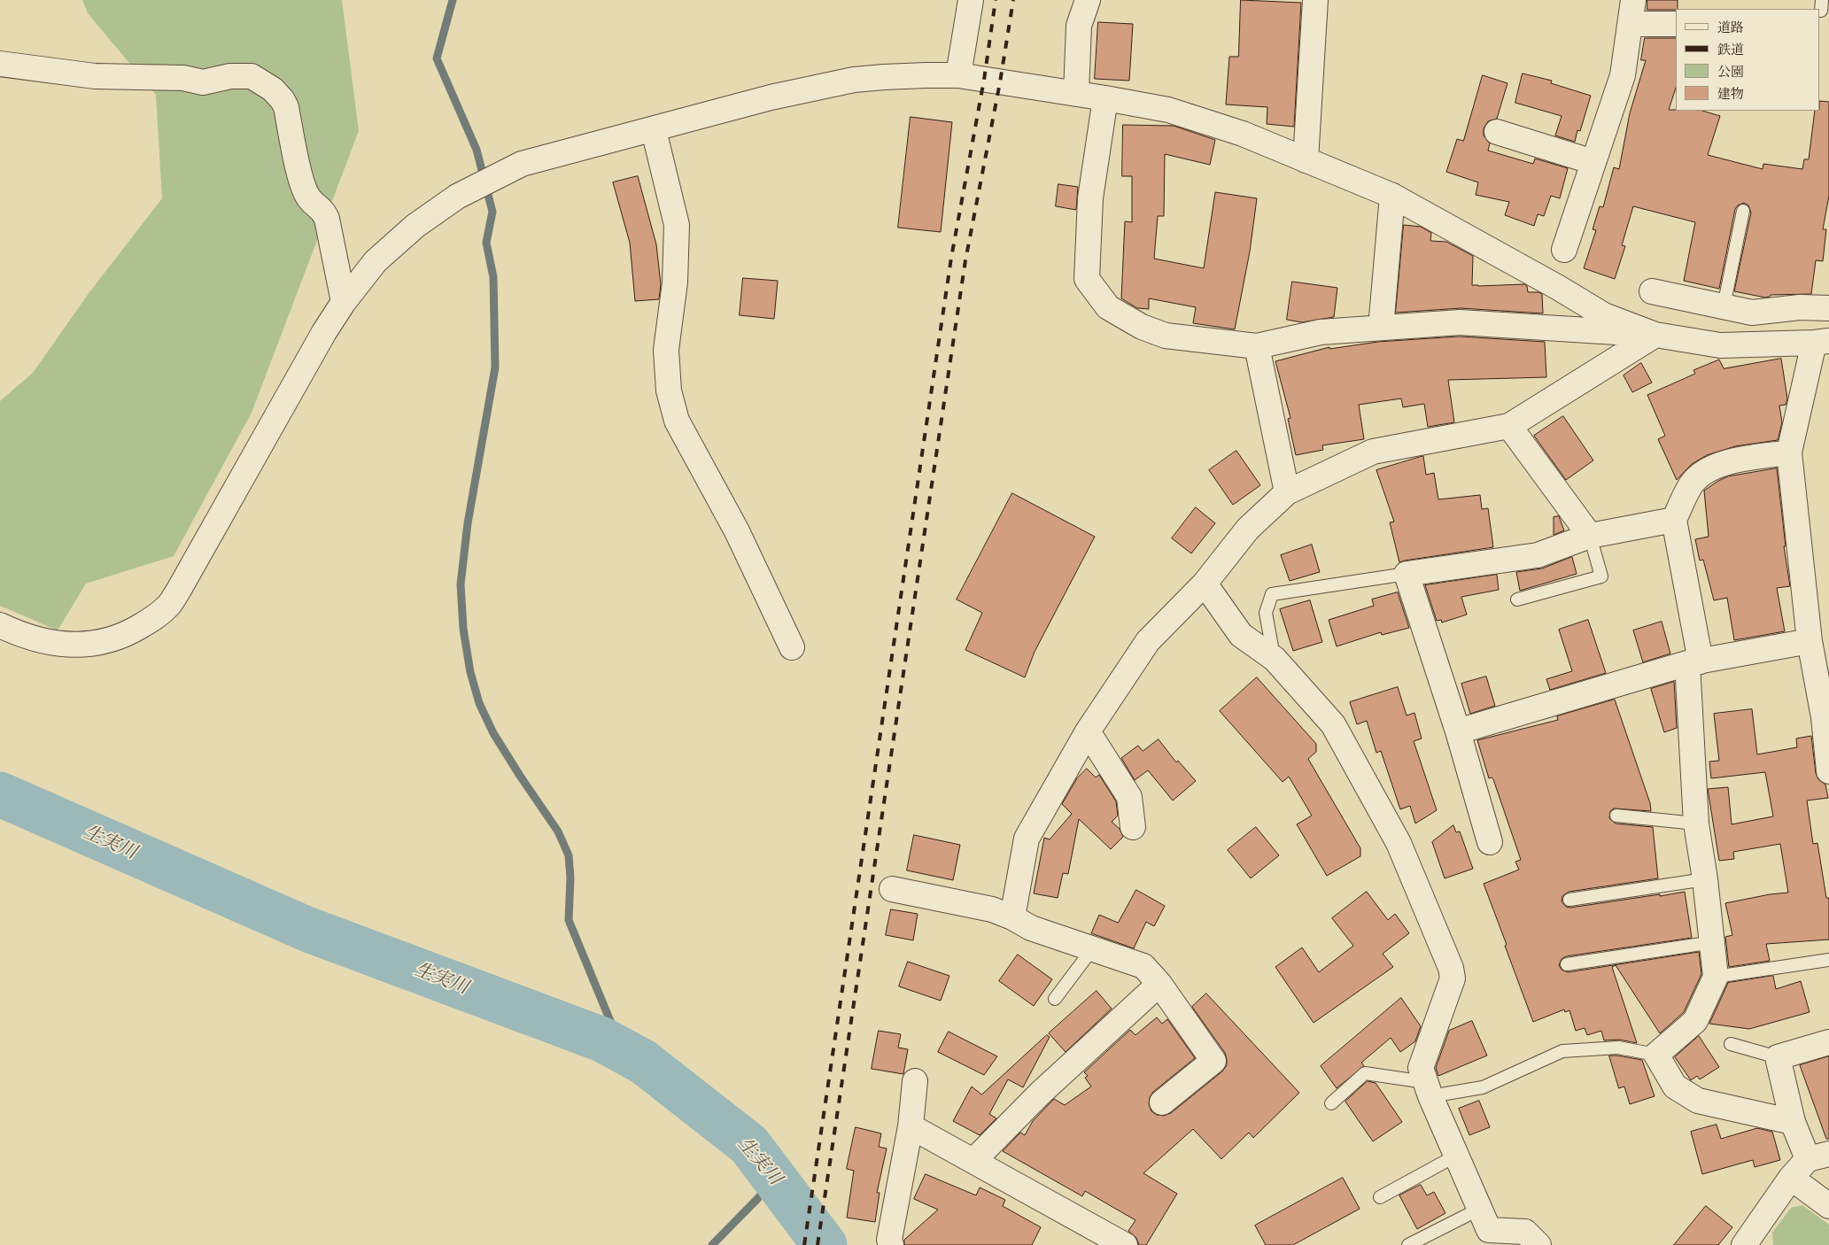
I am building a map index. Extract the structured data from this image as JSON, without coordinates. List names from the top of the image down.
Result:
{
  "water": ["生実川"],
  "legend": [
    "道路",
    "鉄道",
    "公園",
    "建物"
  ]
}
